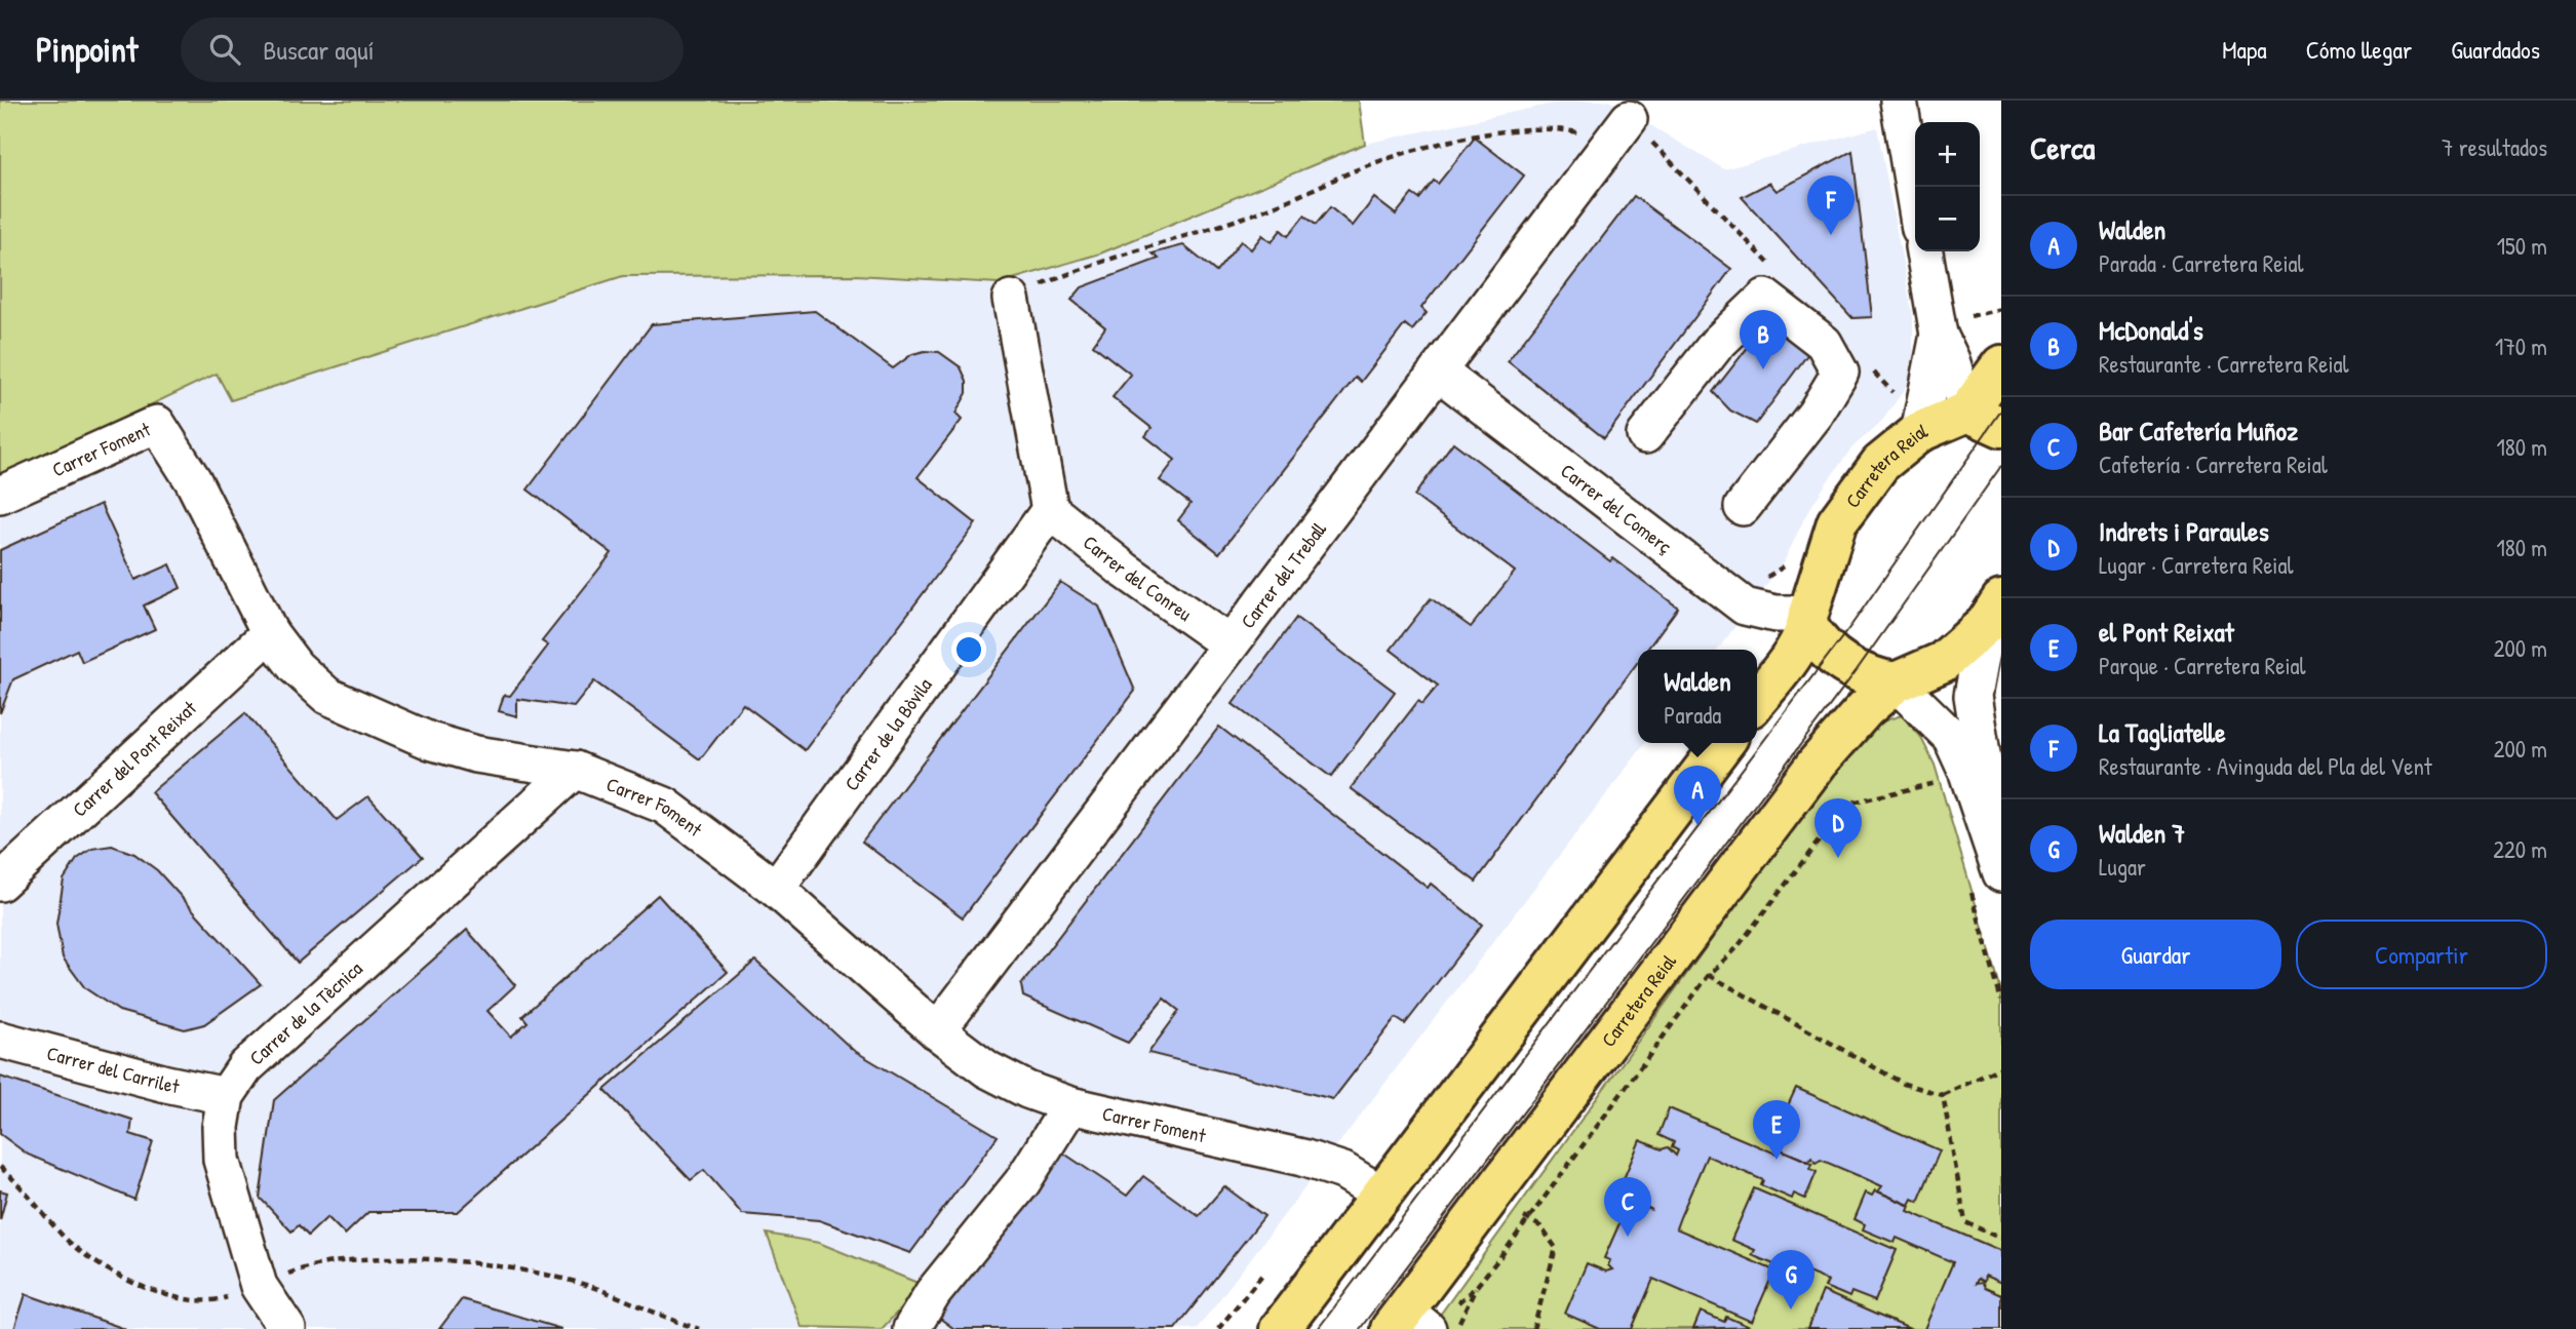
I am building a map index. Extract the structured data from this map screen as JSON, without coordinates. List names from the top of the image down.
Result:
{
  "streets": {
    "main road": ["Carretera Reial"],
    "street": [
      "Carrer Foment",
      "Carrer del Comerç",
      "Carrer del Treball",
      "Carrer del Conreu",
      "Carrer de la Bòvila",
      "Carrer del Pont Reixat",
      "Carrer de la Tècnica",
      "Carrer del Carrilet"
    ]
  },
  "crossings": [
    ["Carrer Foment", "Carrer del Treball"],
    ["Carrer Foment", "Carrer de la Bòvila"],
    ["Carrer Foment", "Carrer del Pont Reixat"],
    ["Carrer Foment", "Carrer de la Tècnica"],
    ["Carretera Reial", "Carrer del Comerç"],
    ["Carrer del Comerç", "Carrer del Treball"],
    ["Carrer del Treball", "Carrer del Conreu"],
    ["Carrer del Conreu", "Carrer de la Bòvila"],
    ["Carrer de la Tècnica", "Carrer del Carrilet"]
  ],
  "page": {
    "header": "Pinpoint",
    "search": "Buscar aquí",
    "nav": ["Mapa", "Cómo llegar", "Guardados"],
    "heading": ["Cerca", "7 resultados"],
    "map_buttons": ["+", "−"],
    "pins": [
      "F",
      "B",
      "A",
      "D",
      "E",
      "C",
      "G"
    ],
    "list": [
      {
        "mark": "A",
        "name": "Walden",
        "note": "Parada · Carretera Reial",
        "value": "150 m"
      },
      {
        "mark": "B",
        "name": "McDonald's",
        "note": "Restaurante · Carretera Reial",
        "value": "170 m"
      },
      {
        "mark": "C",
        "name": "Bar Cafetería Muñoz",
        "note": "Cafetería · Carretera Reial",
        "value": "180 m"
      },
      {
        "mark": "D",
        "name": "Indrets i Paraules",
        "note": "Lugar · Carretera Reial",
        "value": "180 m"
      },
      {
        "mark": "E",
        "name": "el Pont Reixat",
        "note": "Parque · Carretera Reial",
        "value": "200 m"
      },
      {
        "mark": "F",
        "name": "La Tagliatelle",
        "note": "Restaurante · Avinguda del Pla del Vent",
        "value": "200 m"
      },
      {
        "mark": "G",
        "name": "Walden 7",
        "note": "Lugar",
        "value": "220 m"
      }
    ],
    "popup": ["Walden", "Parada"],
    "buttons": ["Guardar", "Compartir"]
  }
}
